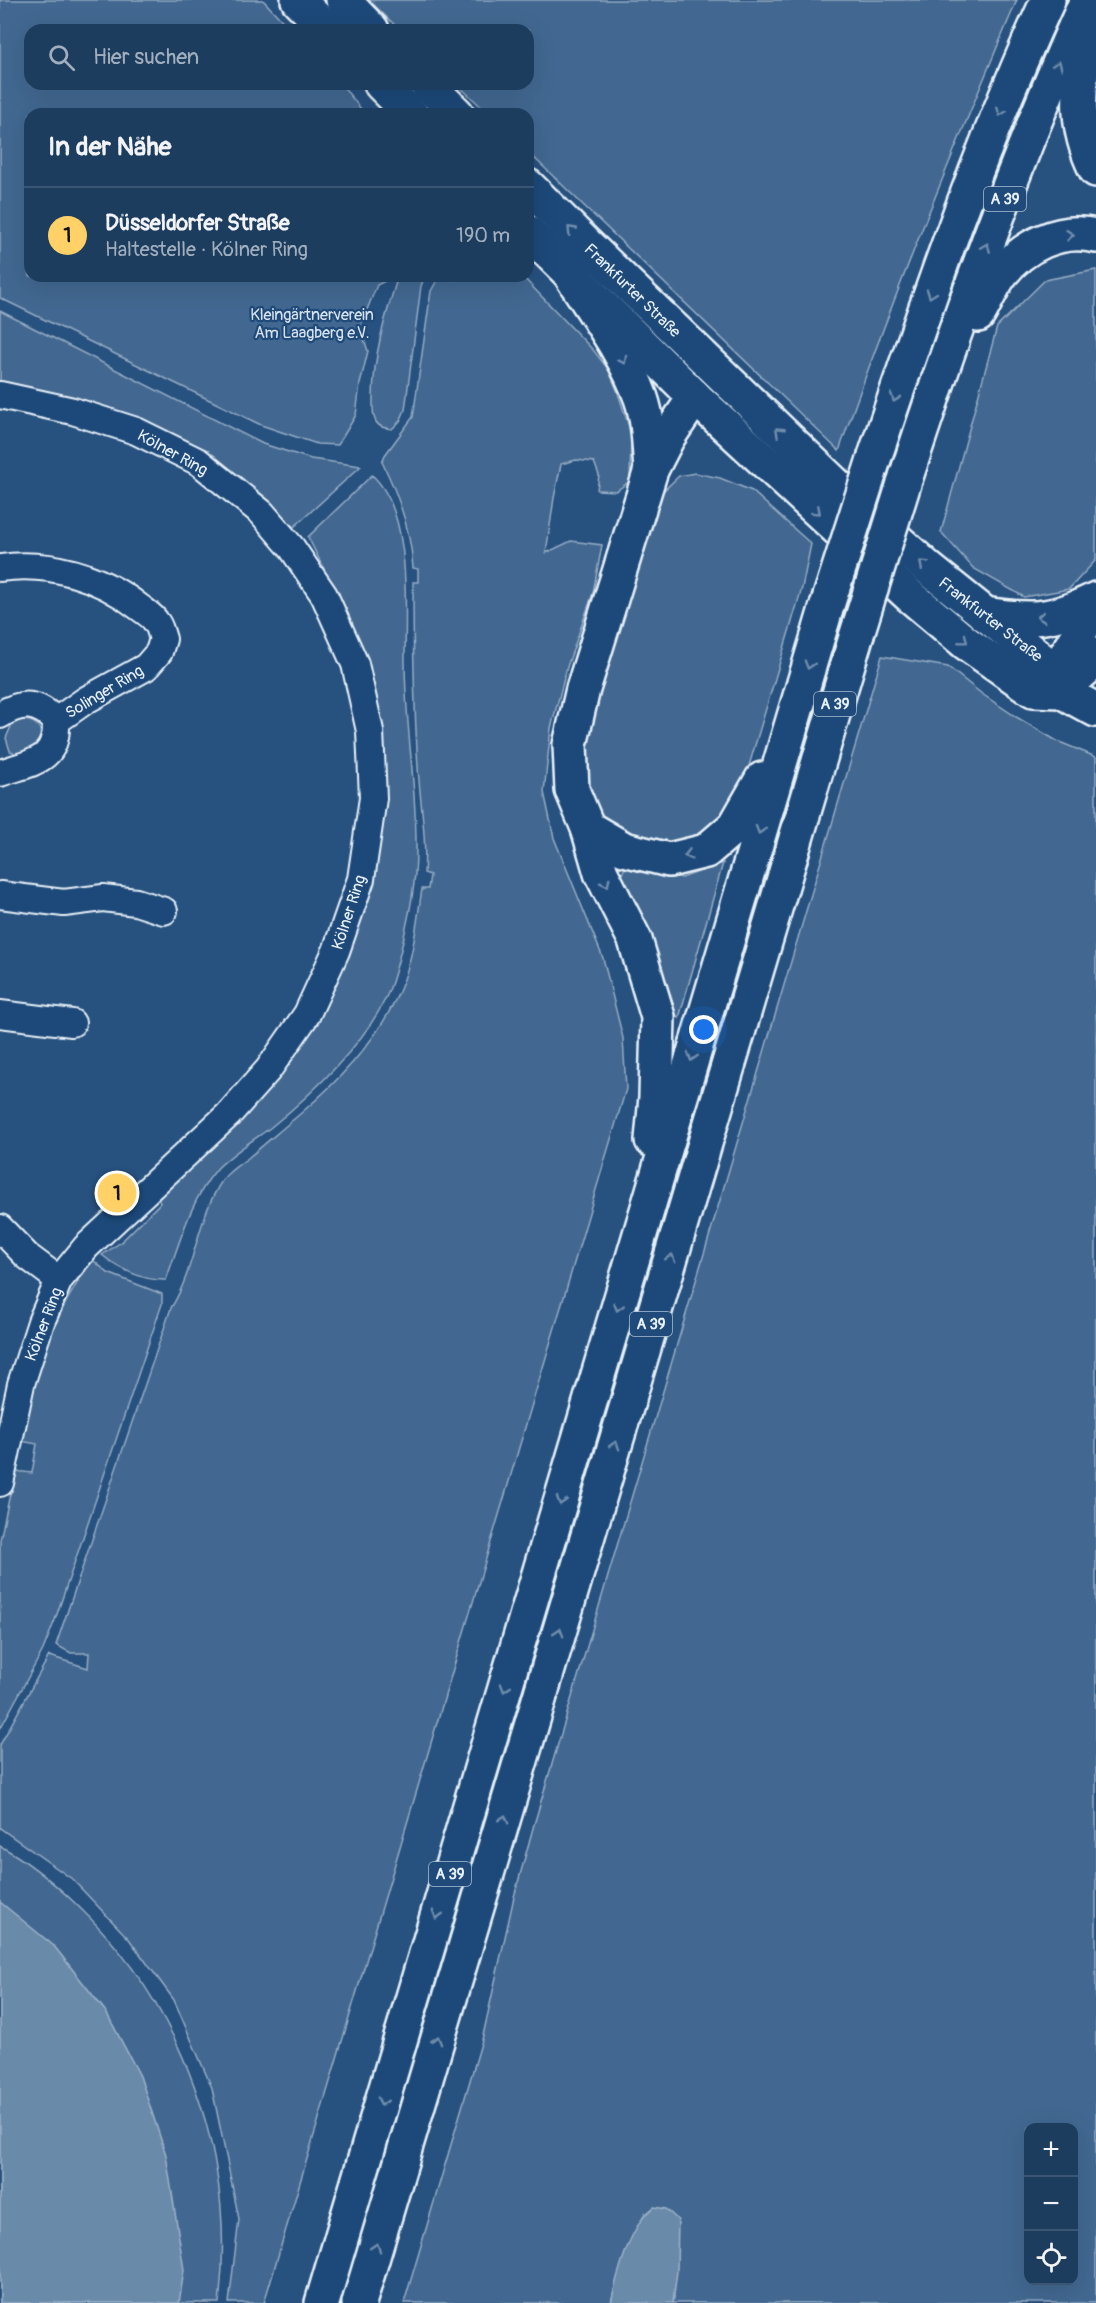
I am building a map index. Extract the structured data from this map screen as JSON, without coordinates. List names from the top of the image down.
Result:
{
  "streets": {
    "main road": ["A 39", "Frankfurter Straße"],
    "street": ["Kölner Ring", "Solinger Ring"]
  },
  "parks": ["Kleingärtnerverein Am Laagberg e.V."],
  "page": {
    "search": "Hier suchen",
    "heading": "In der Nähe",
    "list": [
      {
        "mark": "1",
        "name": "Düsseldorfer Straße",
        "note": "Haltestelle · Kölner Ring",
        "value": "190 m"
      }
    ],
    "pins": "1",
    "map_buttons": ["+", "−"]
  }
}
